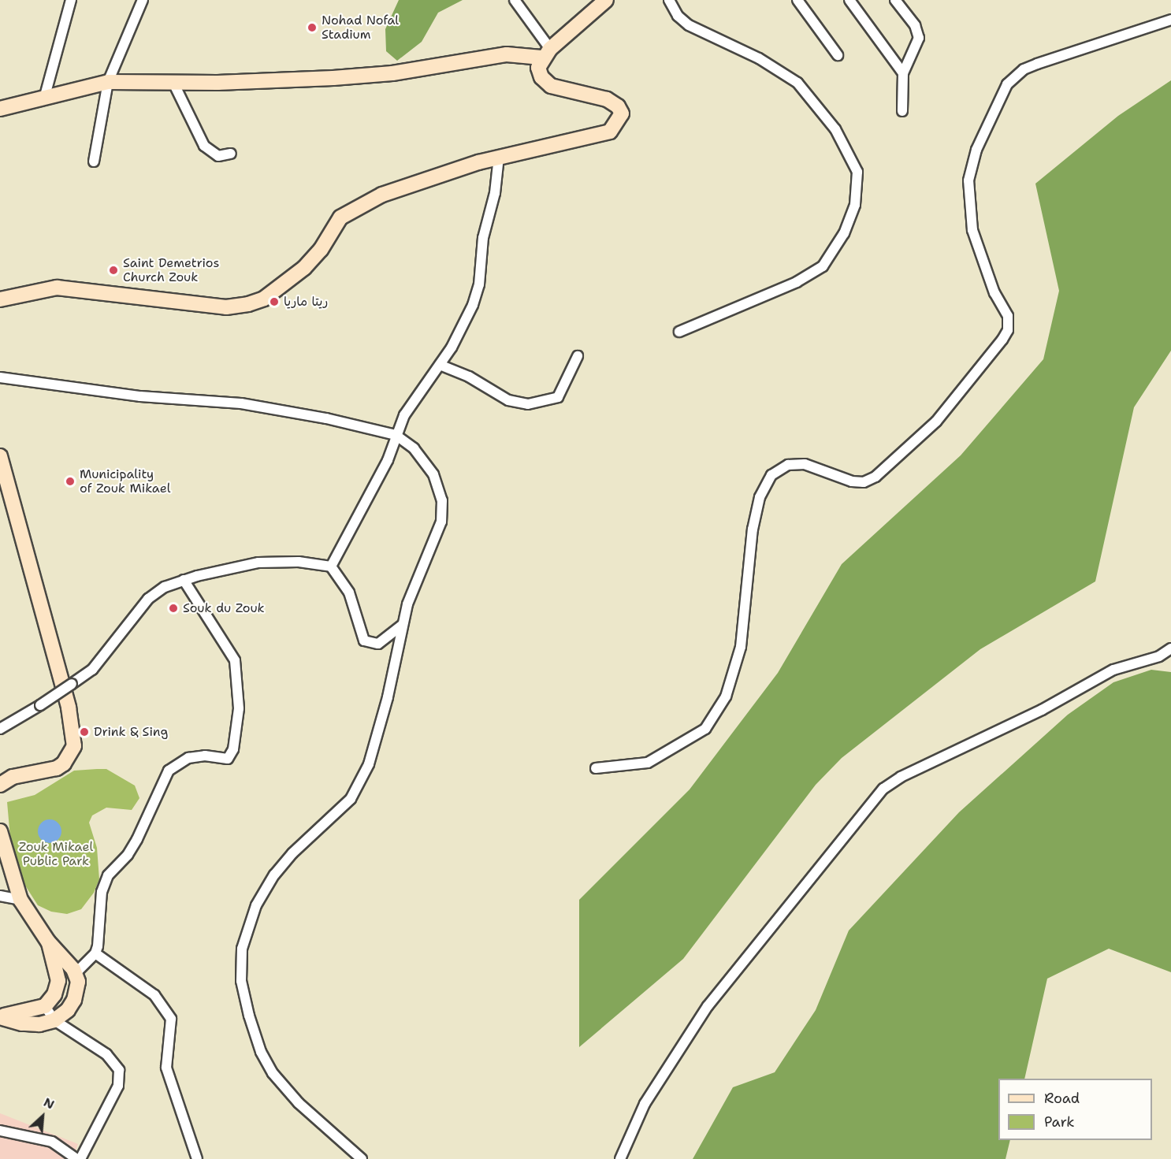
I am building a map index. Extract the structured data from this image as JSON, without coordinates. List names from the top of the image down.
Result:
{
  "parks": ["Zouk Mikael Public Park"],
  "places": [
    "Nohad Nofal Stadium",
    "Saint Demetrios Church Zouk",
    "ريتا ماريا",
    "Municipality of Zouk Mikael",
    "Souk du Zouk",
    "Drink & Sing"
  ],
  "legend": ["Road", "Park"],
  "north": "top right"
}
